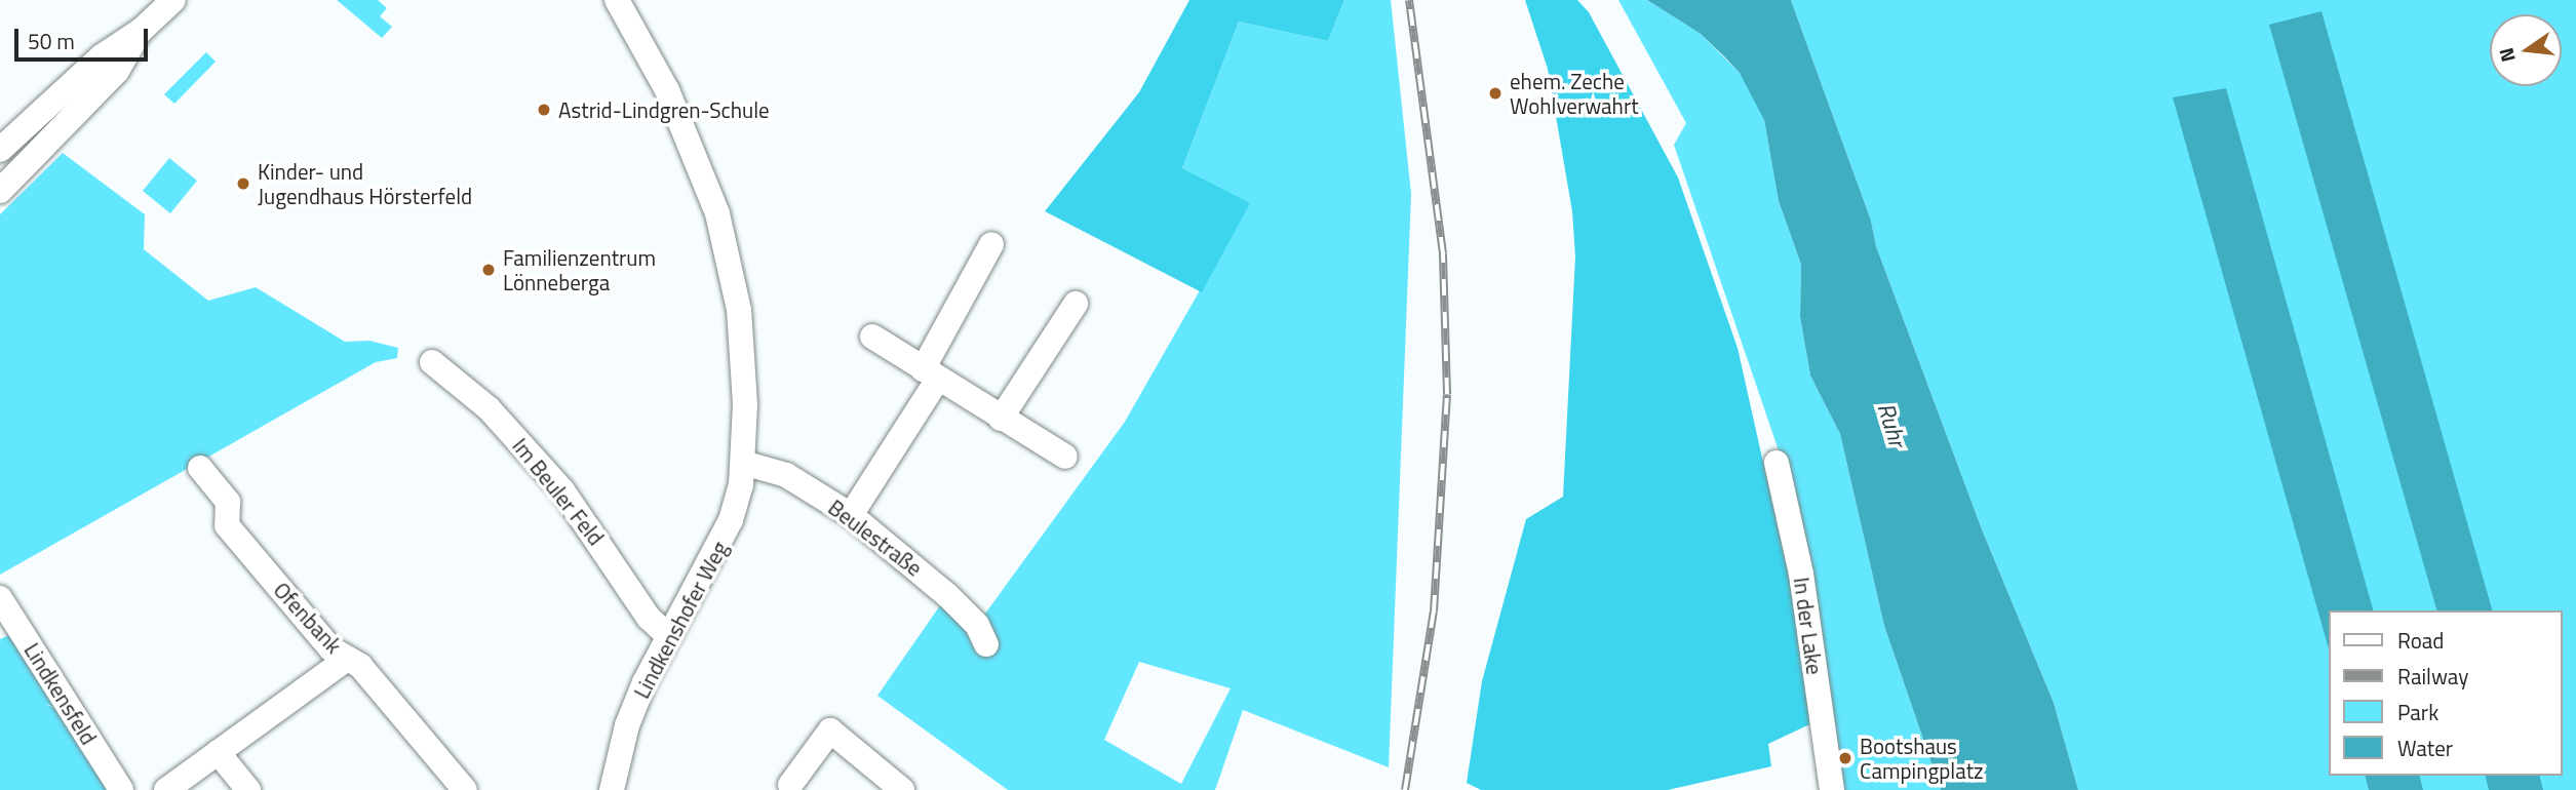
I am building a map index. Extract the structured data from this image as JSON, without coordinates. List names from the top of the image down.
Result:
{
  "streets": {
    "street": [
      "Im Beuler Feld",
      "Beulestraße",
      "Ofenbank",
      "Lindkenshofer Weg",
      "In der Lake",
      "Lindkensfeld"
    ]
  },
  "crossings": [
    ["Im Beuler Feld", "Lindkenshofer Weg"],
    ["Beulestraße", "Lindkenshofer Weg"]
  ],
  "water": ["Ruhr"],
  "places": [
    "ehem. Zeche Wohlverwahrt",
    "Astrid-Lindgren-Schule",
    "Kinder- und Jugendhaus Hörsterfeld",
    "Familienzentrum Lönneberga",
    "Bootshaus Campingplatz"
  ],
  "legend": [
    "Road",
    "Railway",
    "Park",
    "Water"
  ],
  "scale_bar": "50 m",
  "north": "left"
}
